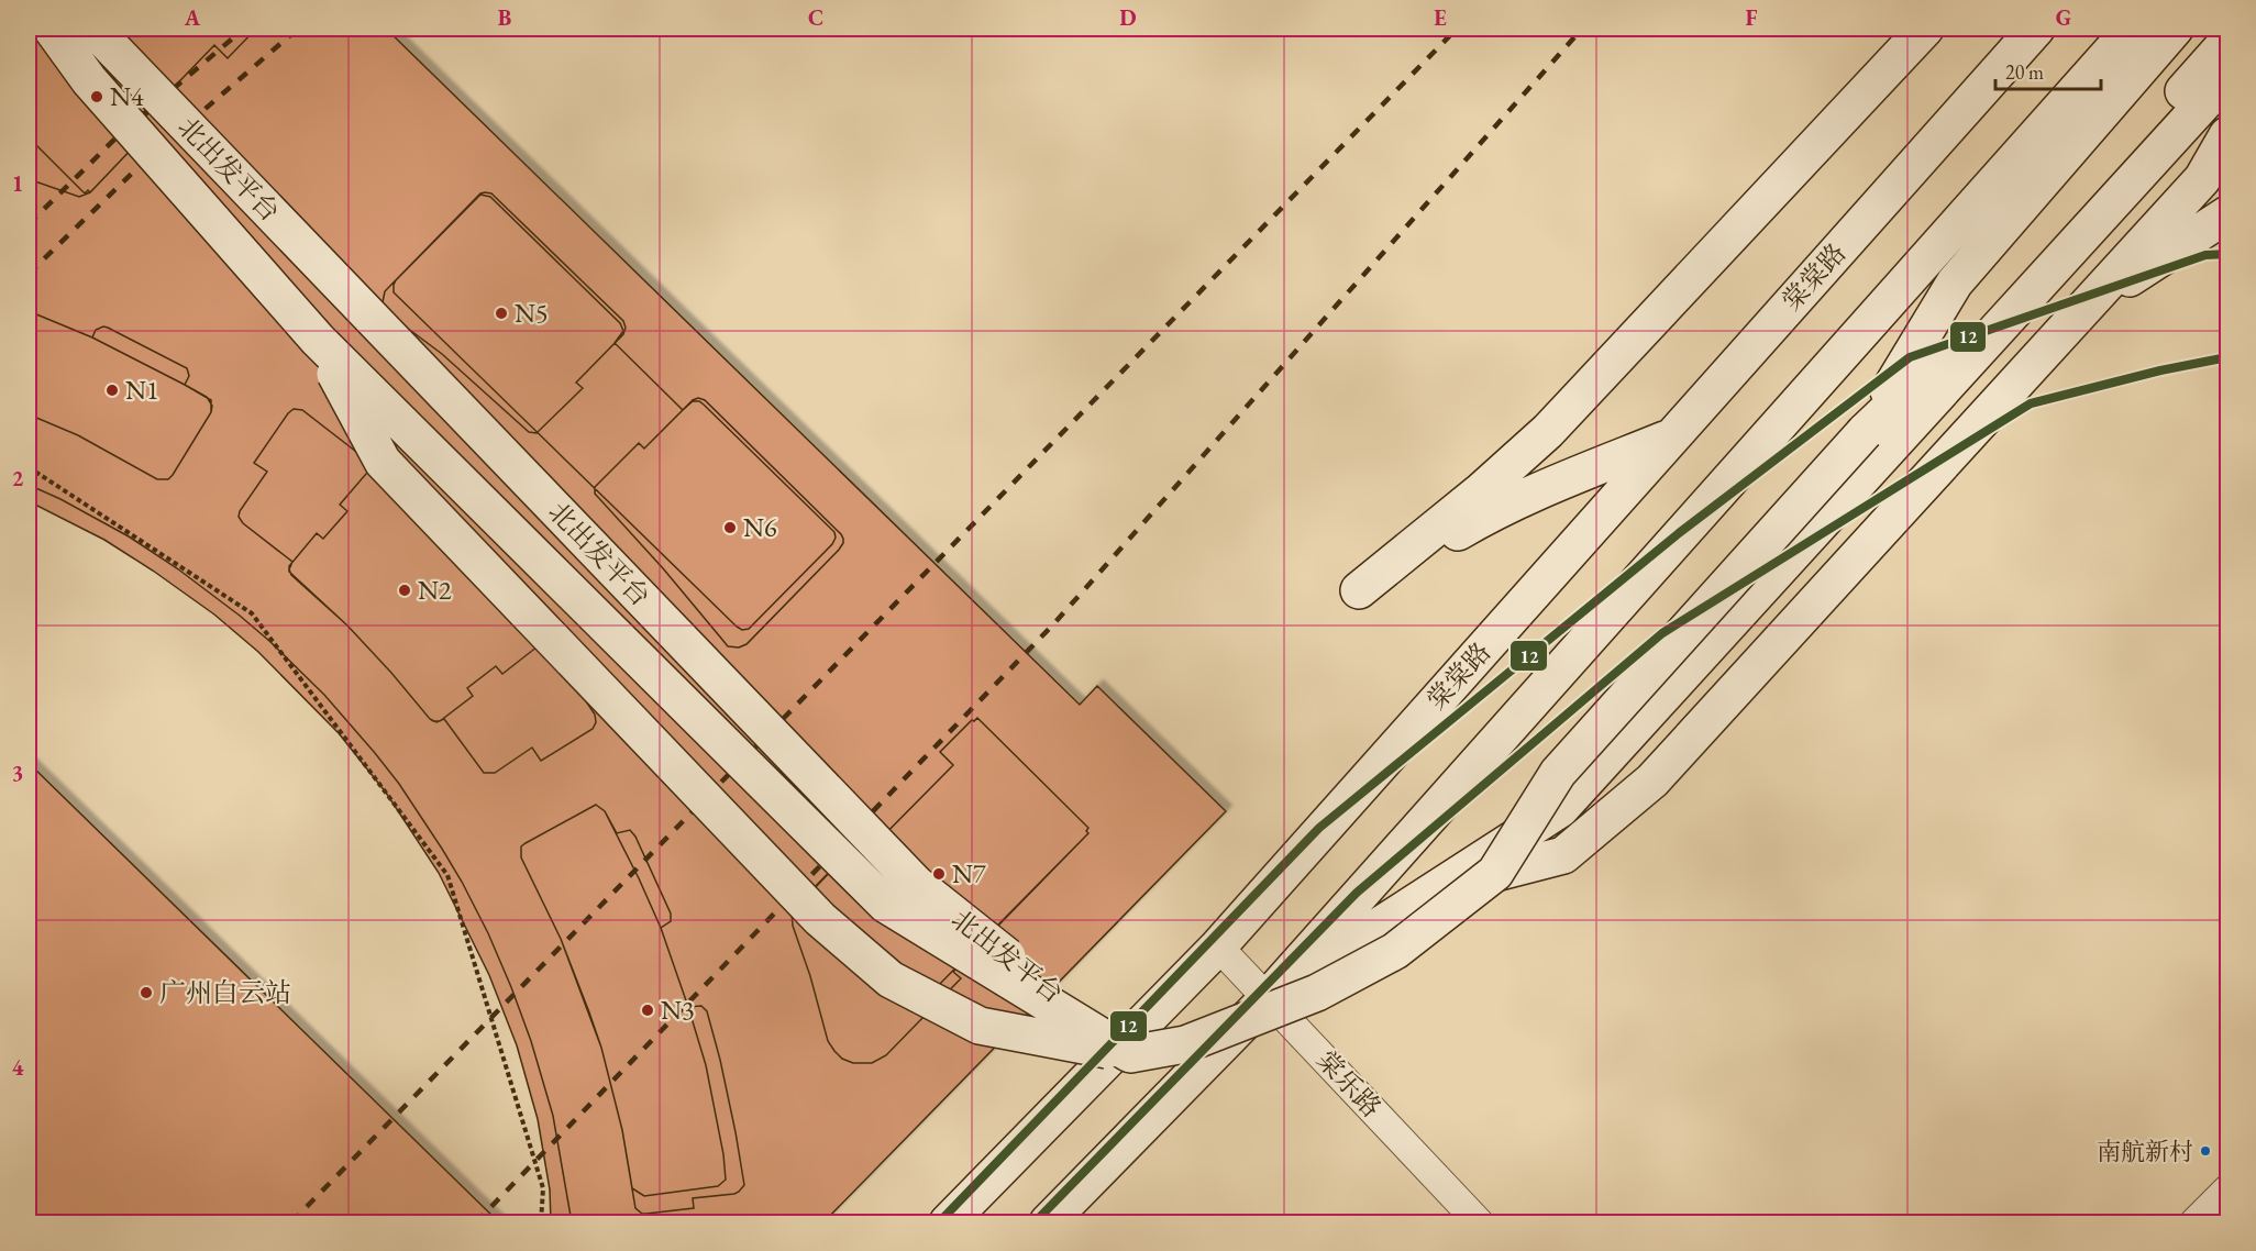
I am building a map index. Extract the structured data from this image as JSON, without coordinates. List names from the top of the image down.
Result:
{
  "streets": {
    "street": ["北出发平台", "棠棠路", "棠乐路"]
  },
  "crossings": [
    ["棠棠路", "棠乐路"]
  ],
  "places": [
    "N4",
    "N5",
    "N1",
    "N6",
    "N2",
    "N7",
    "广州白云站",
    "N3",
    "南航新村"
  ],
  "lines": ["transit line 12"],
  "scale_bar": "20 m",
  "grid": {
    "columns": [
      "A",
      "B",
      "C",
      "D",
      "E",
      "F",
      "G"
    ],
    "rows": [
      "1",
      "2",
      "3",
      "4"
    ]
  }
}
